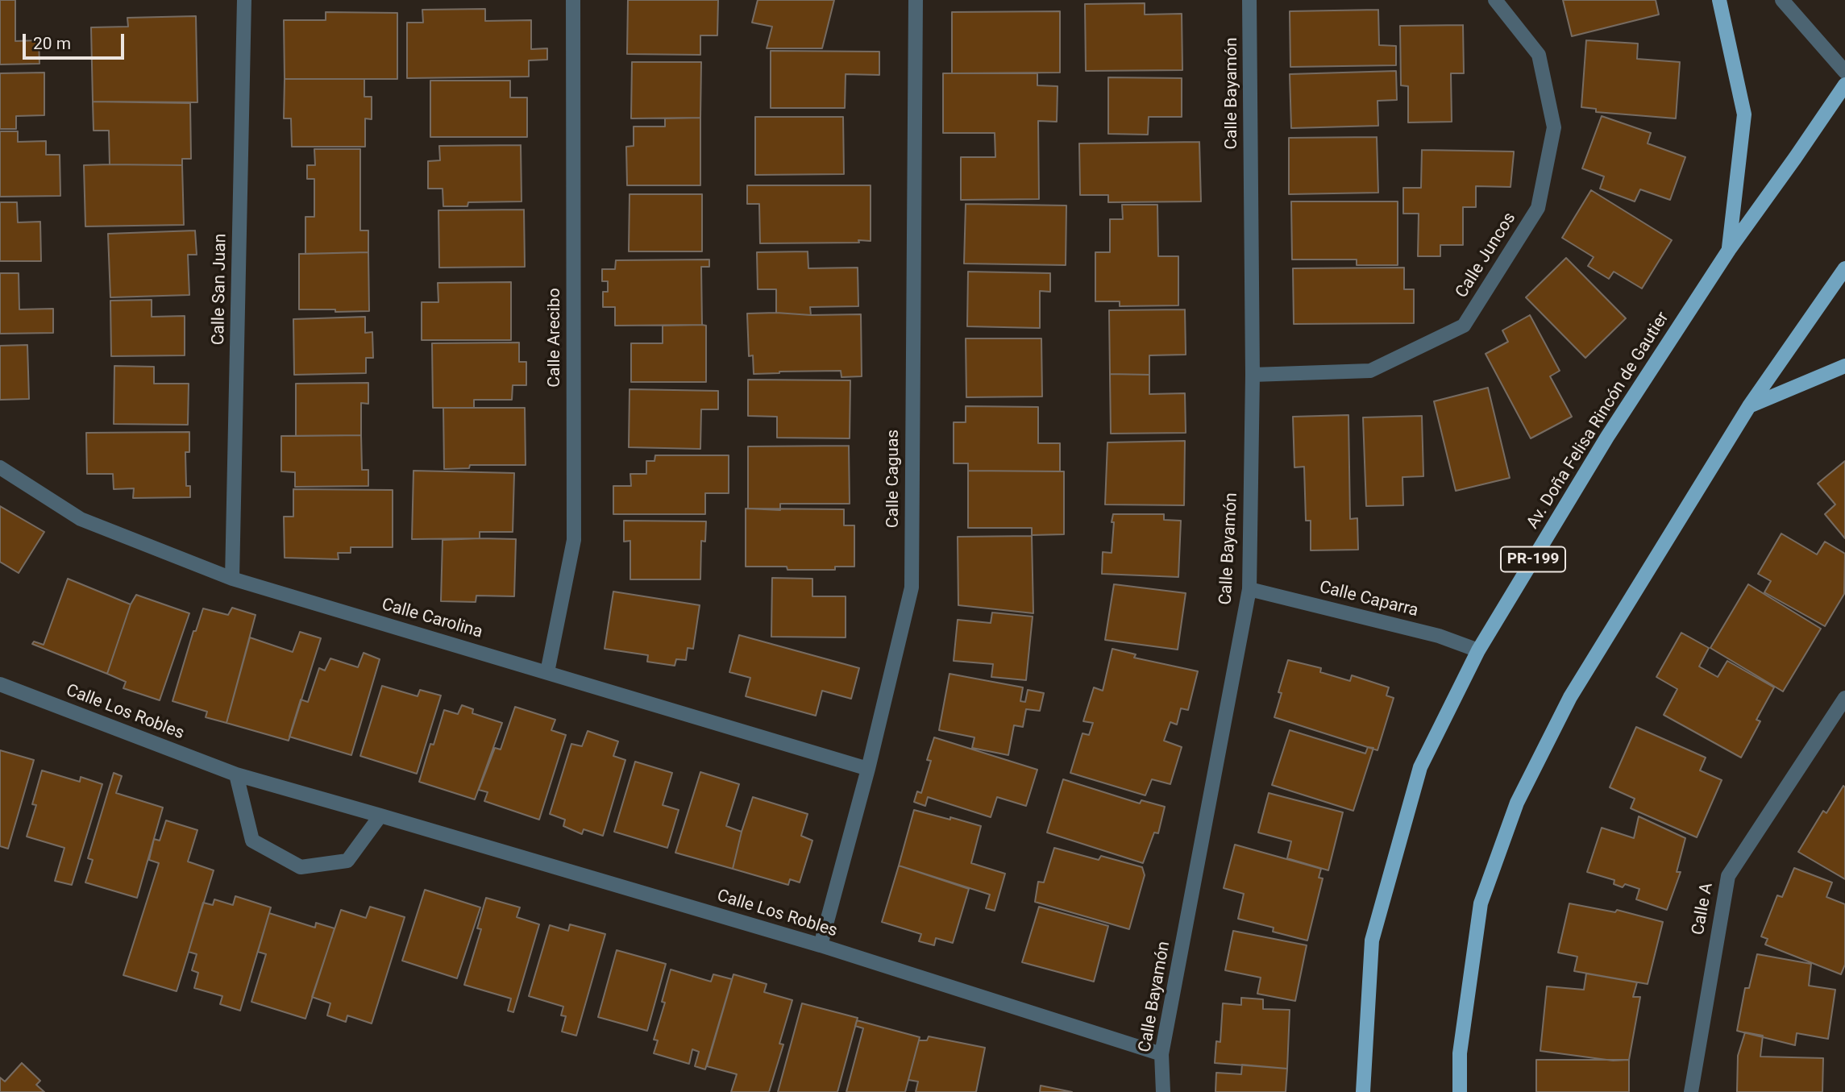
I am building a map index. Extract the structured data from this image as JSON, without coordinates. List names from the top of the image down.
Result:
{
  "streets": {
    "main road": ["Av. Doña Felisa Rincón de Gautier", "PR-199"],
    "street": [
      "Calle Bayamón",
      "Calle Juncos",
      "Calle San Juan",
      "Calle Arecibo",
      "Calle Caguas",
      "Calle Caparra",
      "Calle Carolina",
      "Calle Los Robles",
      "Calle A"
    ]
  },
  "crossings": [
    ["Calle Bayamón", "Calle Juncos"],
    ["Calle Bayamón", "Calle Caparra"],
    ["Calle Bayamón", "Calle Los Robles"],
    ["Calle San Juan", "Calle Carolina"],
    ["Calle Arecibo", "Calle Carolina"],
    ["Av. Doña Felisa Rincón de Gautier", "Calle Caparra"],
    ["Calle Caguas", "Calle Carolina"],
    ["Calle Caguas", "Calle Los Robles"]
  ],
  "scale_bar": "20 m"
}
